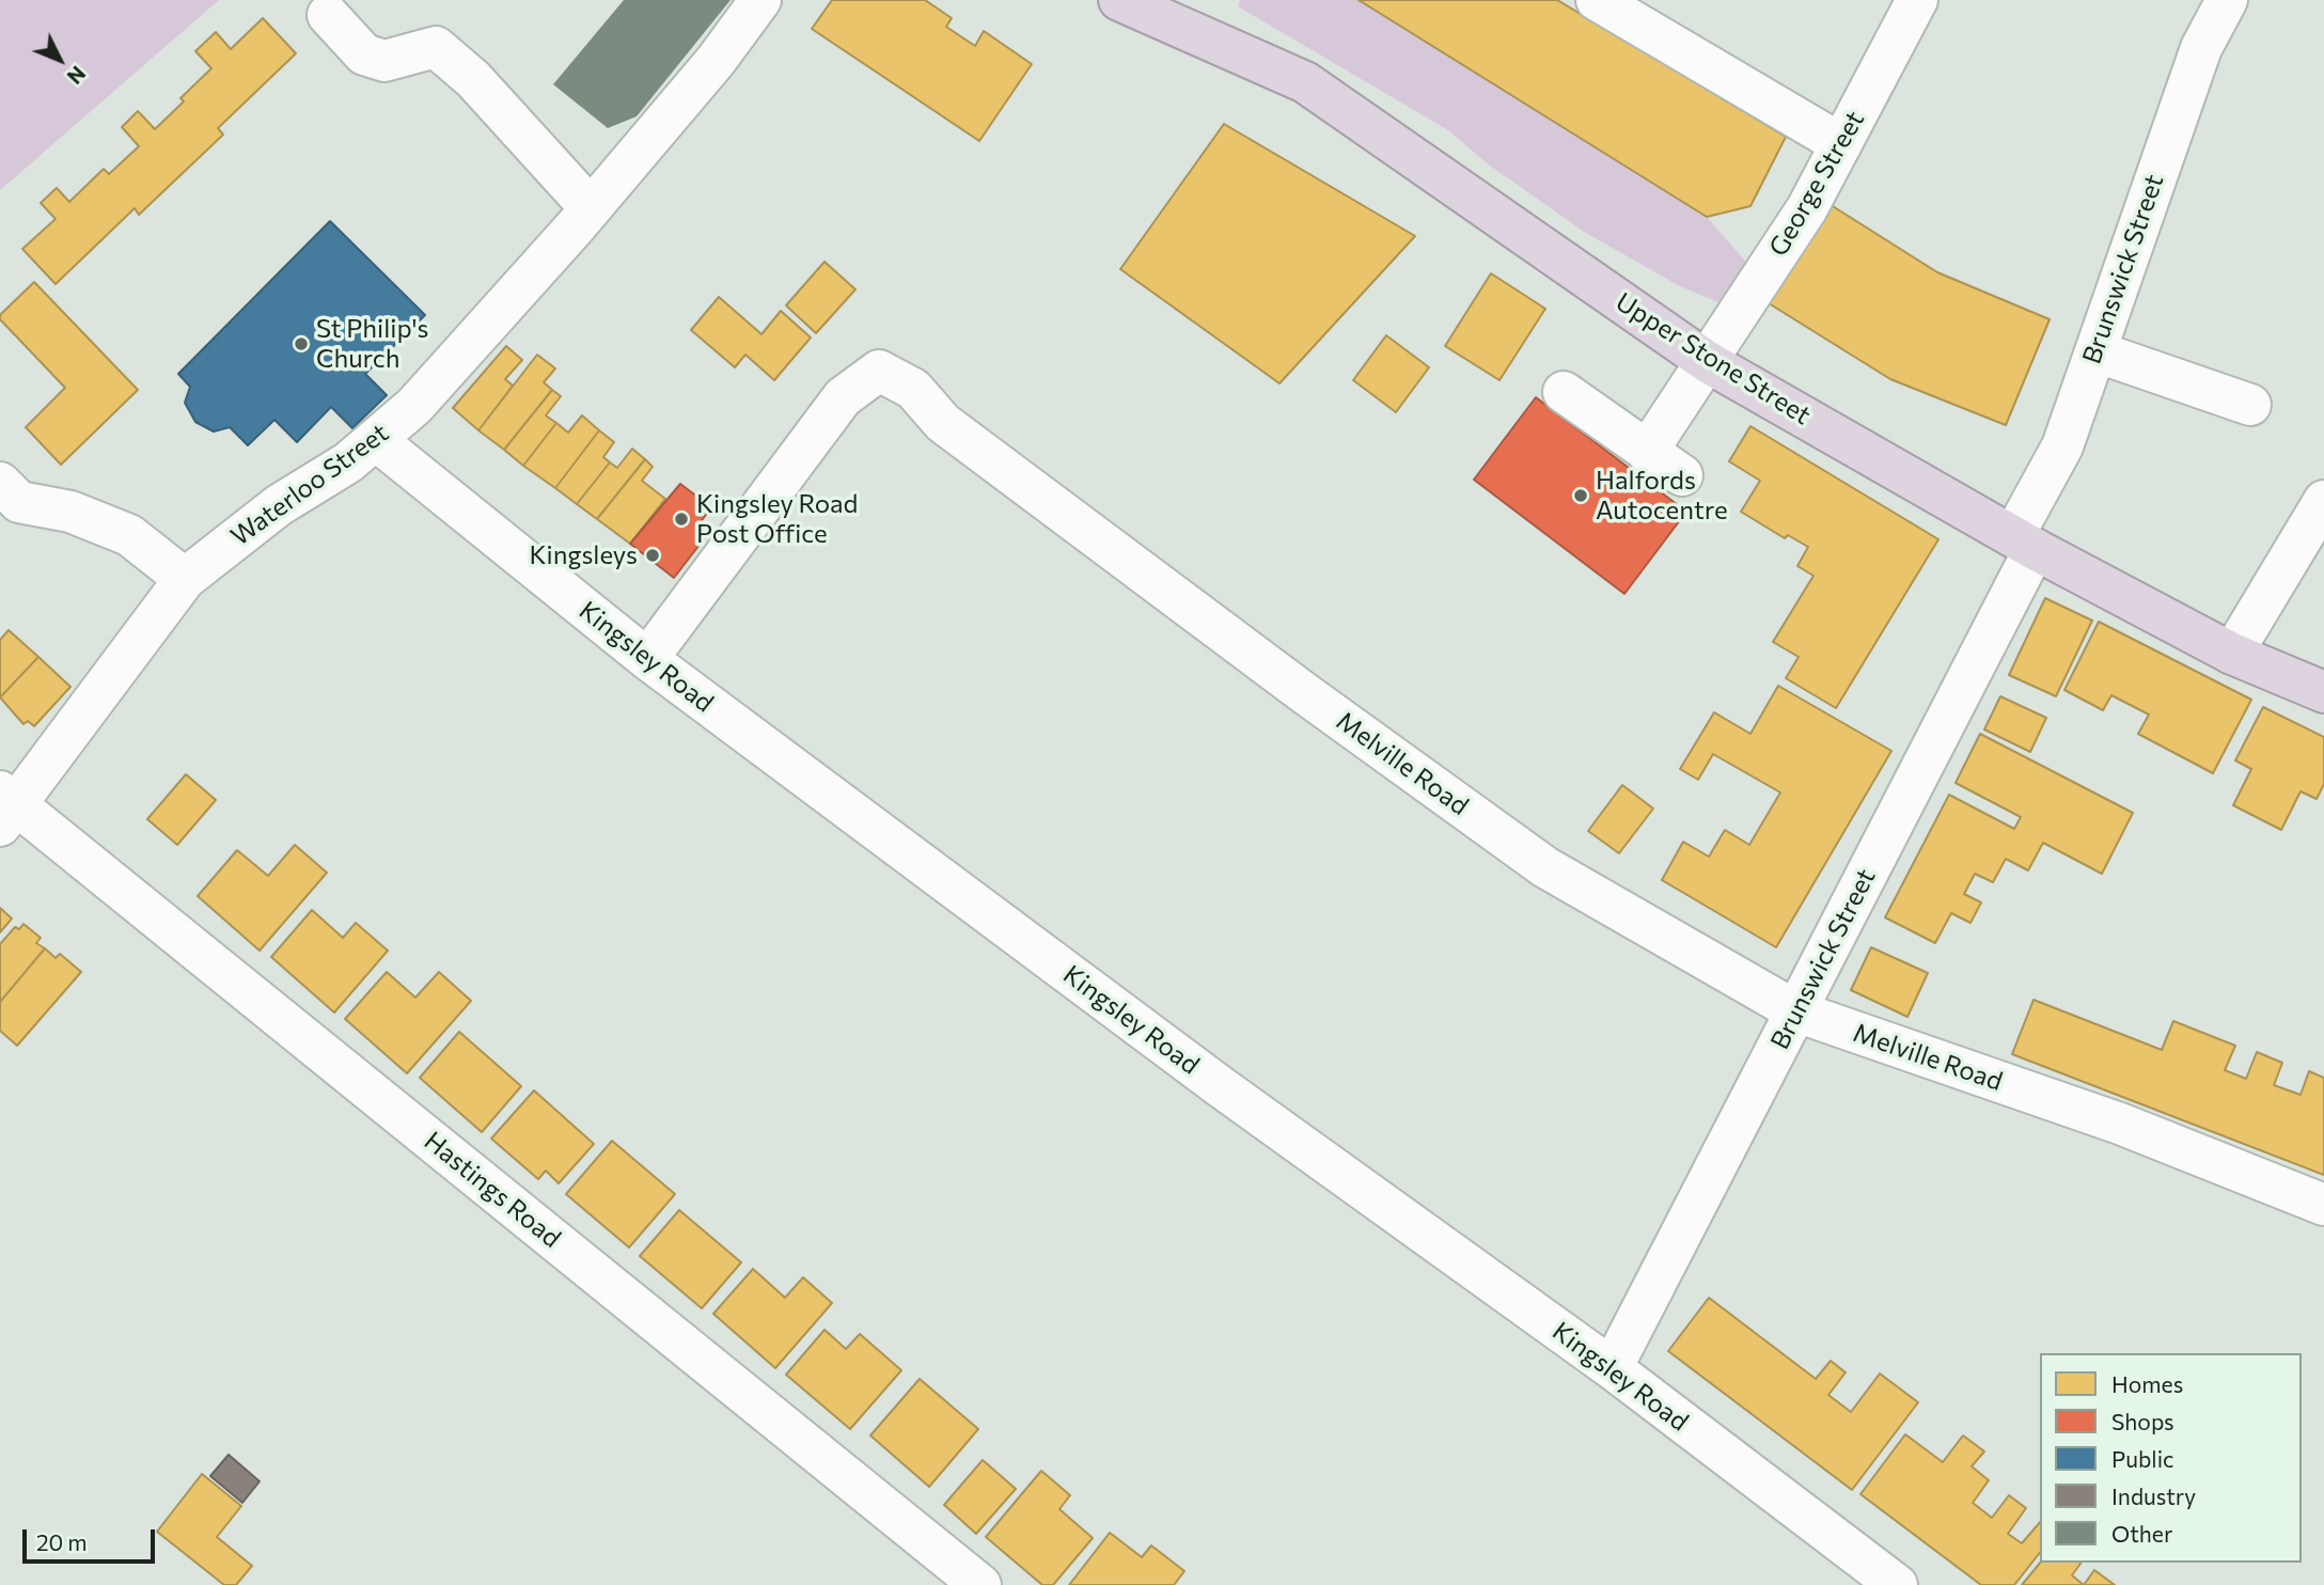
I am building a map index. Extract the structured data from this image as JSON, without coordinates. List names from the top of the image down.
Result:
{
  "streets": {
    "highway": ["Upper Stone Street"],
    "street": [
      "George Street",
      "Brunswick Street",
      "Waterloo Street",
      "Kingsley Road",
      "Melville Road",
      "Hastings Road"
    ]
  },
  "crossings": [
    ["George Street", "Upper Stone Street"],
    ["Brunswick Street", "Upper Stone Street"],
    ["Brunswick Street", "Kingsley Road"],
    ["Brunswick Street", "Melville Road"],
    ["Waterloo Street", "Kingsley Road"],
    ["Waterloo Street", "Hastings Road"],
    ["Kingsley Road", "Melville Road"]
  ],
  "places": [
    "St Philip's Church",
    "Halfords Autocentre",
    "Kingsley Road Post Office",
    "Kingsleys"
  ],
  "legend": [
    "Homes",
    "Shops",
    "Public",
    "Industry",
    "Other"
  ],
  "scale_bar": "20 m",
  "north": "bottom right"
}
